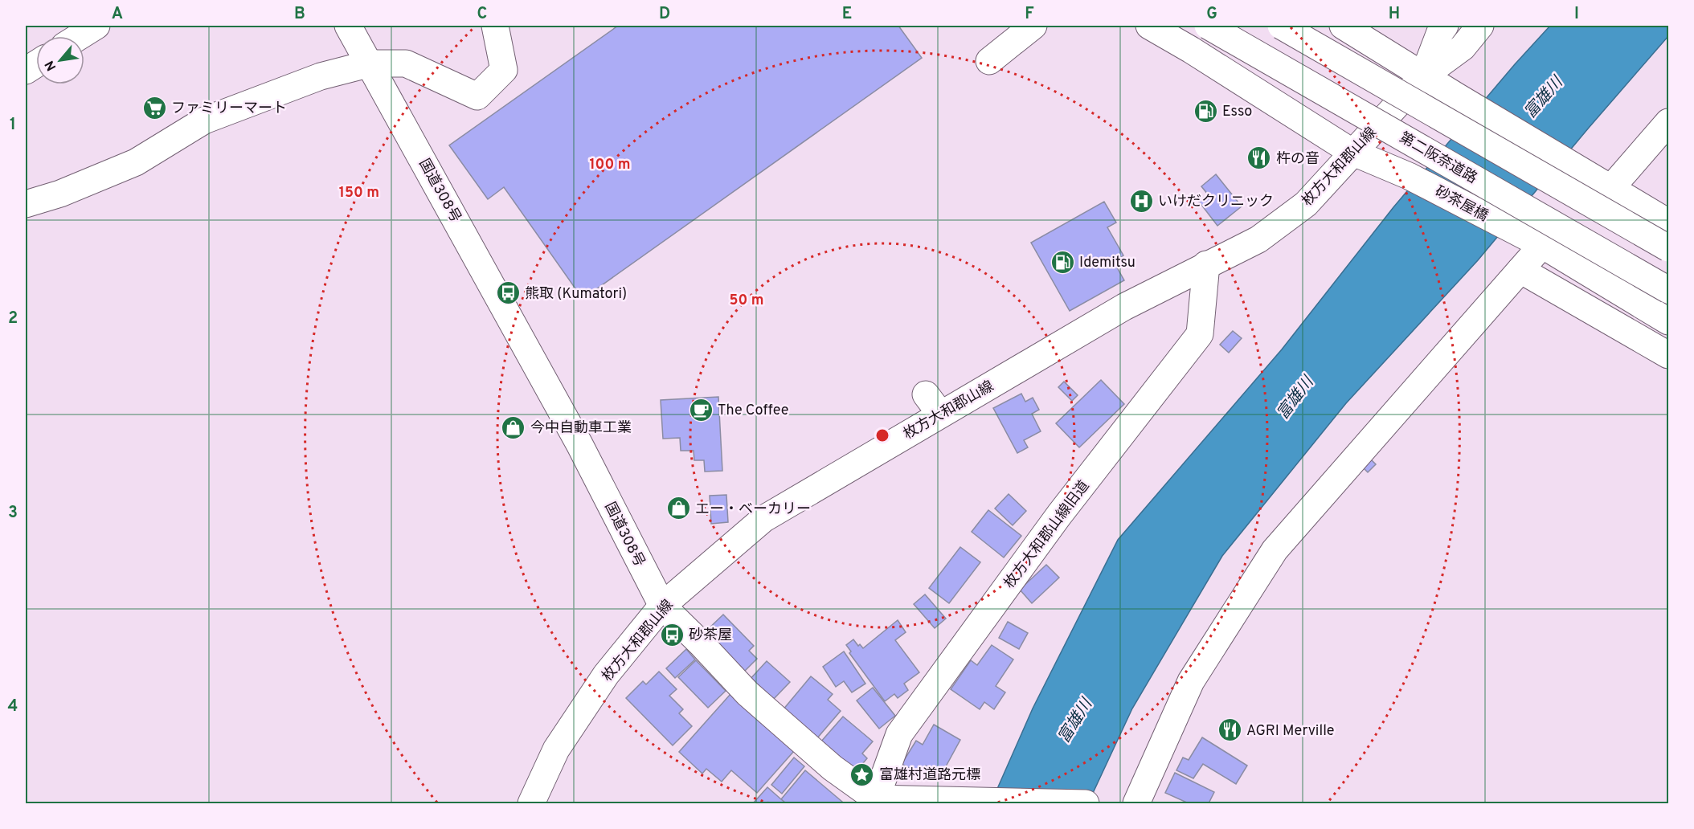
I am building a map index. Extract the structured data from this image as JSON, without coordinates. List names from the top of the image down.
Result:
{
  "streets": {
    "main road": [
      "第二阪奈道路",
      "枚方大和郡山線",
      "国道308号",
      "砂茶屋橋",
      "枚方大和郡山線旧道"
    ]
  },
  "crossings": [
    ["枚方大和郡山線", "国道308号"],
    ["枚方大和郡山線", "砂茶屋橋"],
    ["枚方大和郡山線", "枚方大和郡山線旧道"],
    ["国道308号", "枚方大和郡山線旧道"]
  ],
  "water": ["富雄川"],
  "places": {
    "supermarket": ["ファミリーマート"],
    "fuel station": ["Esso", "Idemitsu"],
    "restaurant": ["杵の音", "AGRI Merville"],
    "hospital": ["いけだクリニック"],
    "bus stop": ["熊取 (Kumatori)", "砂茶屋"],
    "cafe": ["The Coffee"],
    "shop": ["今中自動車工業", "エー・ベーカリー"],
    "place": ["富雄村道路元標"]
  },
  "north": "bottom left",
  "grid": {
    "columns": [
      "A",
      "B",
      "C",
      "D",
      "E",
      "F",
      "G",
      "H",
      "I"
    ],
    "rows": [
      "1",
      "2",
      "3",
      "4"
    ]
  },
  "rings": ["100 m", "150 m", "50 m"]
}
